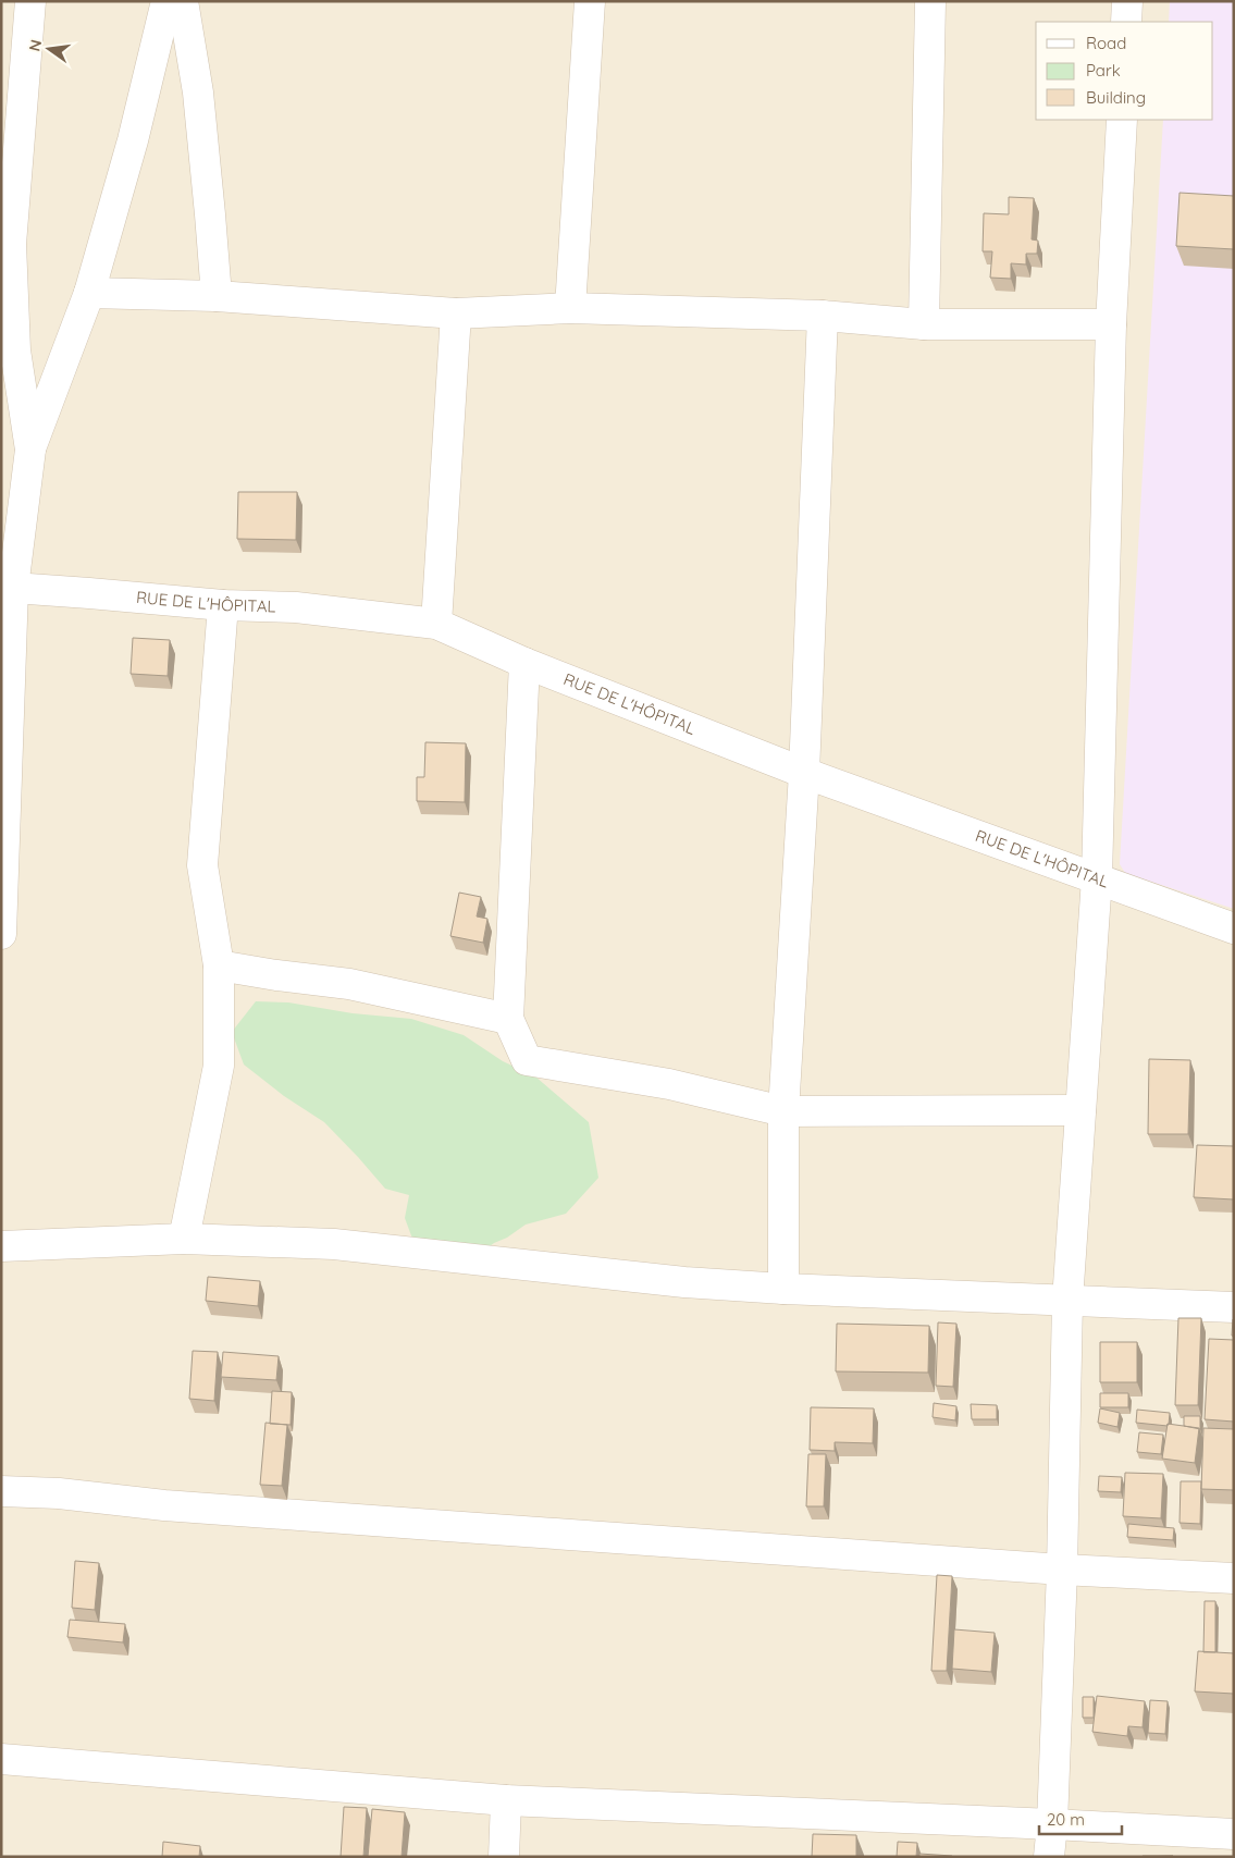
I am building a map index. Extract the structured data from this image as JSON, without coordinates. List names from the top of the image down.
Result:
{
  "streets": {
    "street": ["RUE DE L'HÔPITAL"]
  },
  "legend": ["Road", "Park", "Building"],
  "scale_bar": "20 m",
  "north": "left"
}
